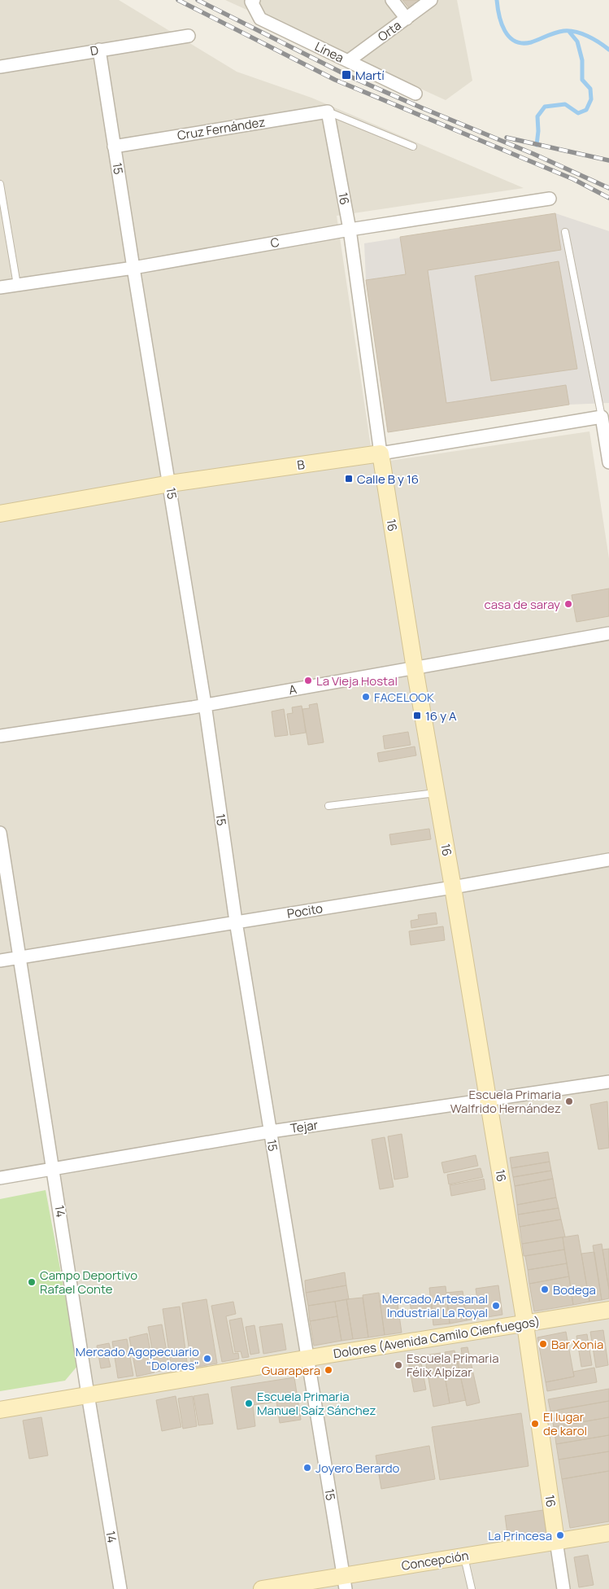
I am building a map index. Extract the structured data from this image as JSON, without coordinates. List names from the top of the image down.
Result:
{
  "streets": {
    "street": [
      "Orta",
      "D",
      "Línea",
      "Cruz Fernández",
      "15",
      "16",
      "C",
      "B",
      "A",
      "Pocito",
      "Tejar",
      "14",
      "Dolores (Avenida Camilo Cienfuegos)",
      "Concepción"
    ]
  },
  "crossings": [
    ["Orta", "Línea"],
    ["D", "15"],
    ["Cruz Fernández", "15"],
    ["Cruz Fernández", "16"],
    ["15", "C"],
    ["15", "B"],
    ["15", "A"],
    ["15", "Pocito"],
    ["15", "Tejar"],
    ["15", "Dolores (Avenida Camilo Cienfuegos)"],
    ["15", "Concepción"],
    ["16", "C"],
    ["16", "B"],
    ["16", "A"],
    ["16", "Pocito"],
    ["16", "Tejar"],
    ["16", "Dolores (Avenida Camilo Cienfuegos)"],
    ["16", "Concepción"],
    ["Pocito", "14"],
    ["Tejar", "14"],
    ["14", "Dolores (Avenida Camilo Cienfuegos)"]
  ],
  "places": {
    "transit": ["Martí", "Calle B y 16", "16 y A"],
    "other": [
      "casa de saray",
      "La Vieja Hostal",
      "FACELOOK",
      "Escuela Primaria Walfrido Hernández",
      "Campo Deportivo Rafael Conte",
      "Bodega",
      "Mercado Artesanal Industrial La Royal",
      "Bar Xonia",
      "Mercado Agopecuario \"Dolores\"",
      "Escuela Primaria Félix Alpízar",
      "Guarapera",
      "Escuela Primaria Manuel Saíz Sánchez",
      "El lugar de karol",
      "Joyero Berardo",
      "La Princesa"
    ]
  }
}
